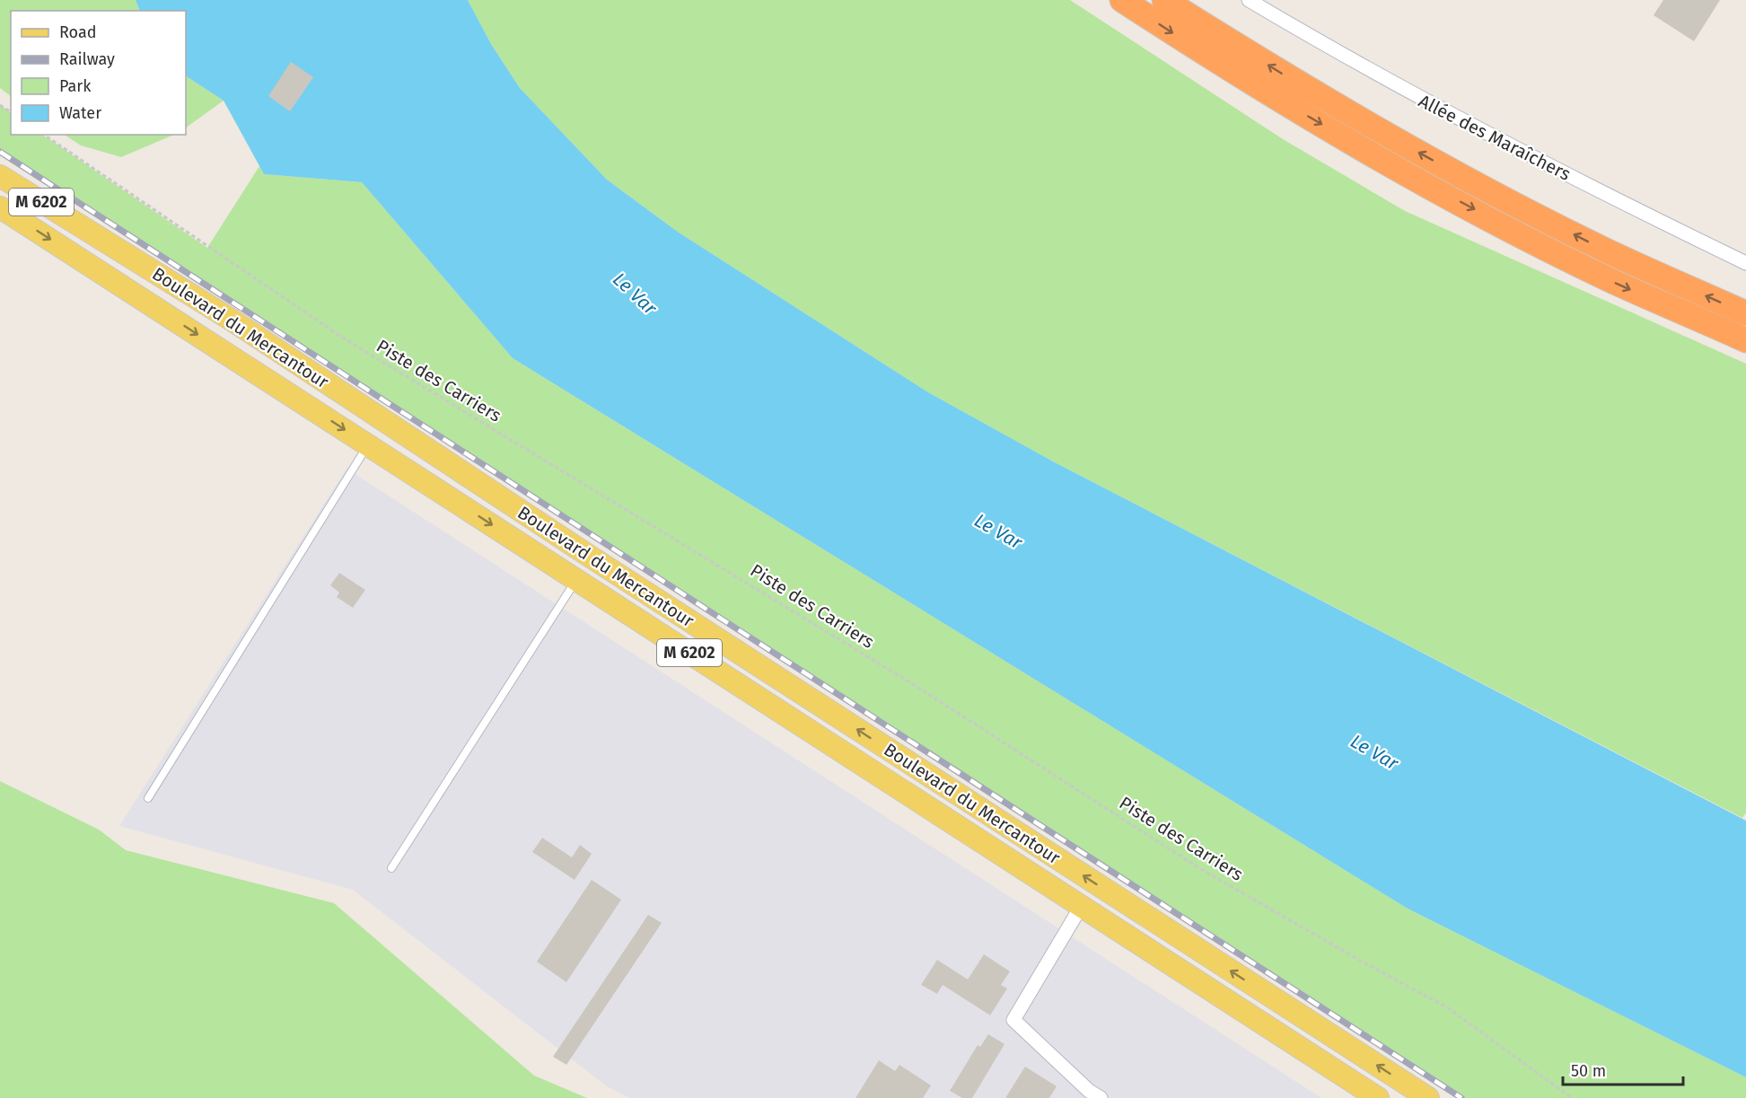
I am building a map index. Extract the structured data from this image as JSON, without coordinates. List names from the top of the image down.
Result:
{
  "streets": {
    "main road": ["M 6202", "Boulevard du Mercantour"],
    "street": ["Allée des Maraîchers"],
    "path": ["Piste des Carriers"]
  },
  "water": ["Le Var"],
  "legend": [
    "Road",
    "Railway",
    "Park",
    "Water"
  ],
  "scale_bar": "50 m"
}
